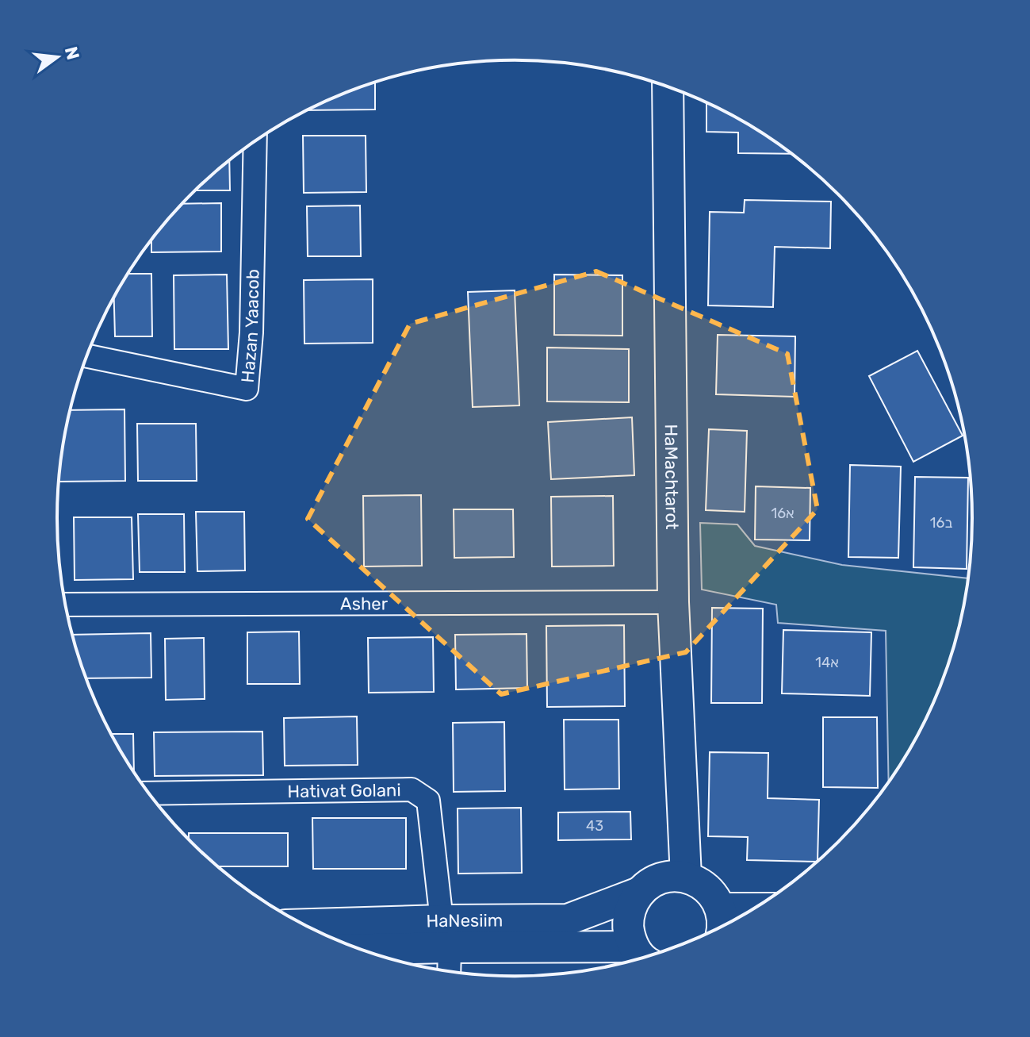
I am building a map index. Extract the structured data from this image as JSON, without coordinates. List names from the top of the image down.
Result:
{
  "streets": {
    "street": [
      "Hazan Yaacob",
      "HaMachtarot",
      "Asher",
      "Hativat Golani",
      "HaNesiim"
    ]
  },
  "crossings": [
    ["HaMachtarot", "Asher"],
    ["HaMachtarot", "HaNesiim"],
    ["Hativat Golani", "HaNesiim"]
  ],
  "house_numbers": [
    "16א",
    "16ב",
    "14א",
    "43"
  ],
  "north": "right"
}
